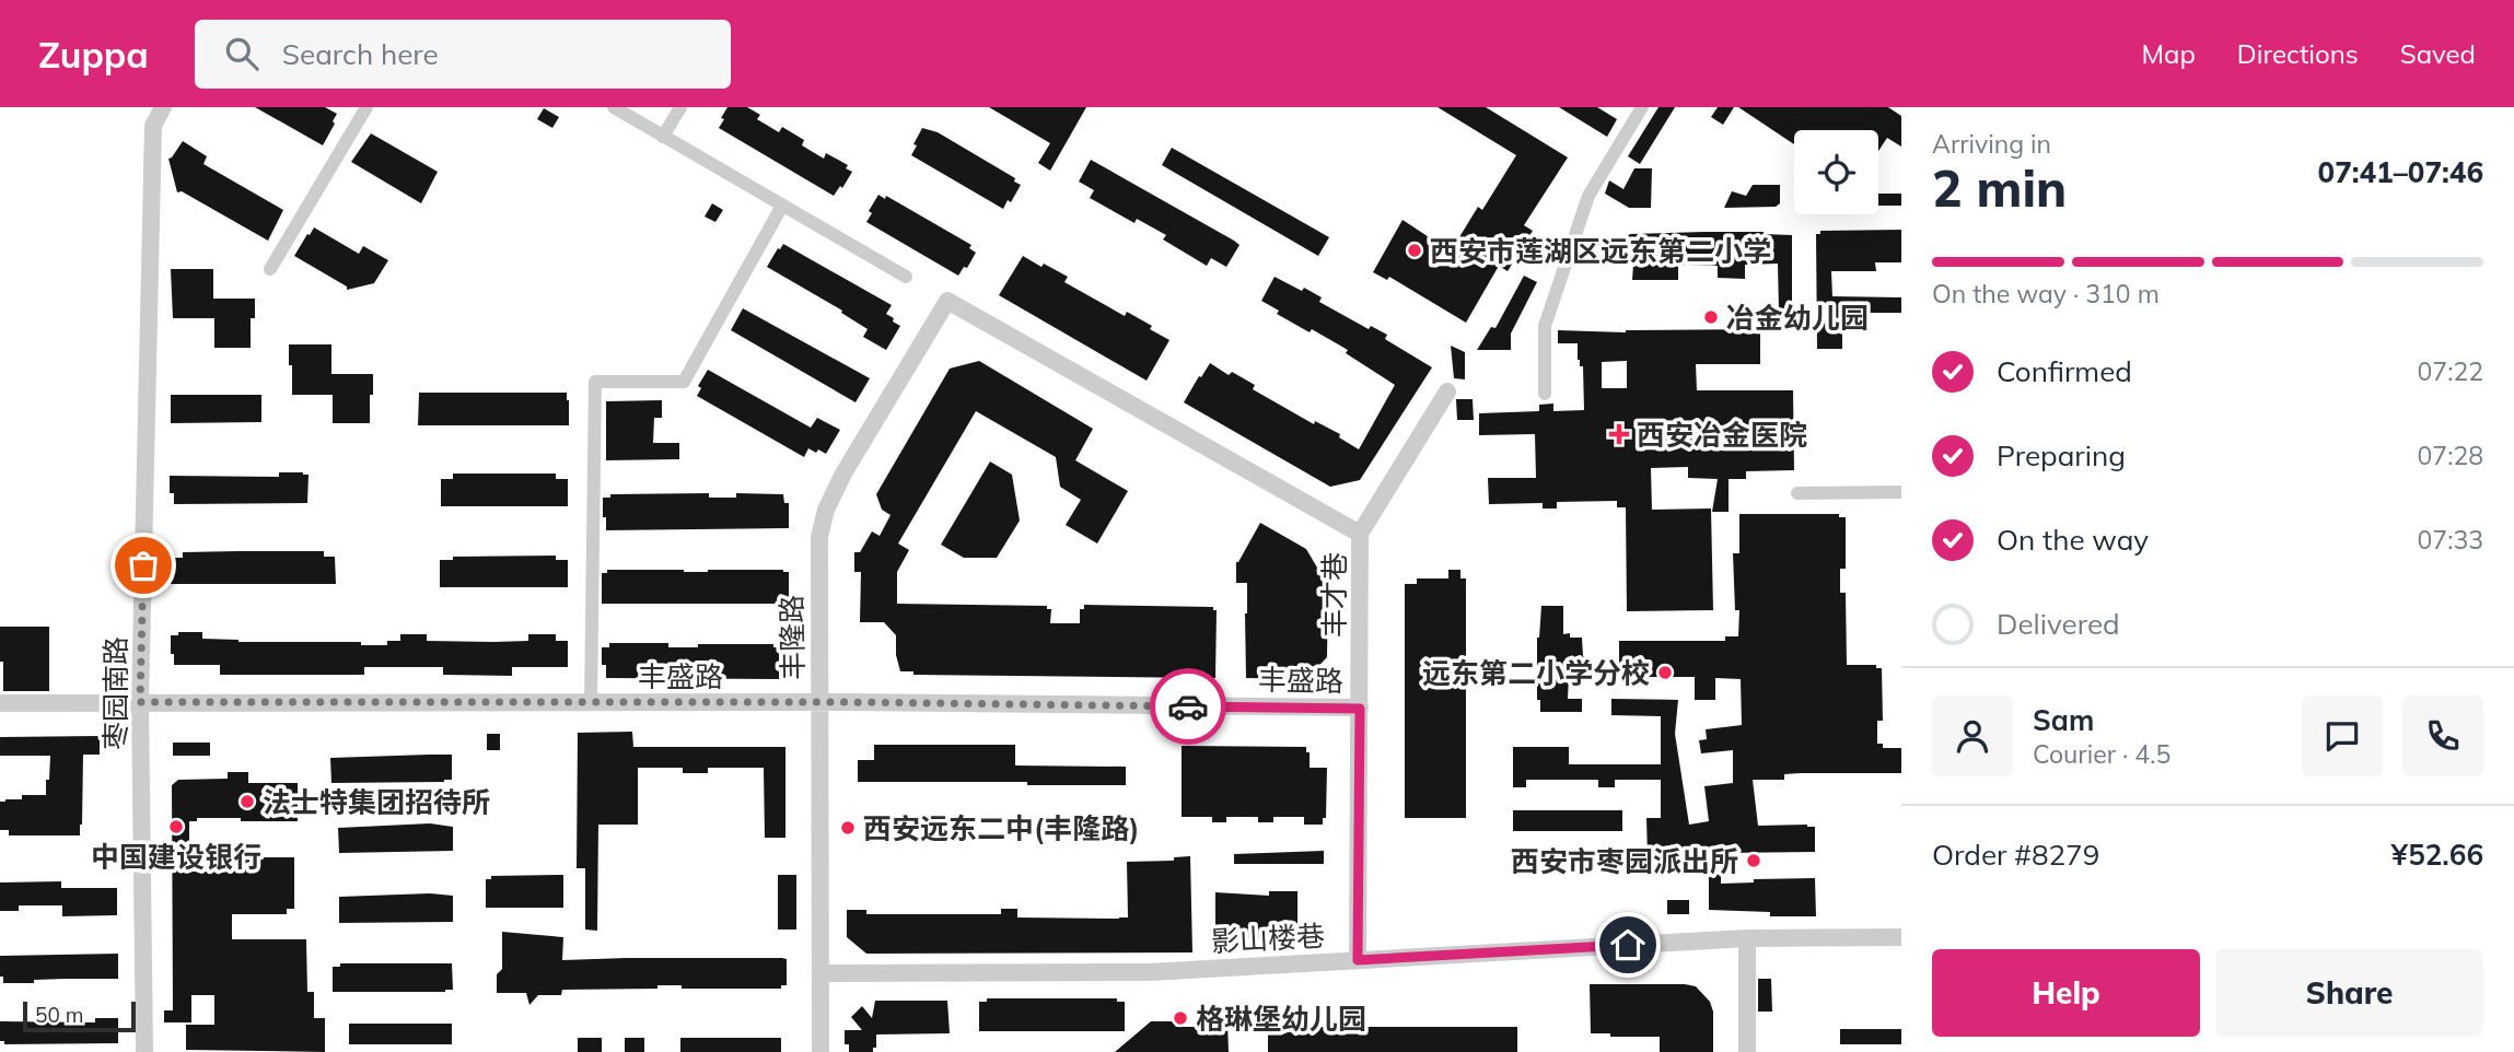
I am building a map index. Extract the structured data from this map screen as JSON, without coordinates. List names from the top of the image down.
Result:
{
  "streets": {
    "street": [
      "丰才巷",
      "丰隆路",
      "丰盛路",
      "枣园南路",
      "影山楼巷"
    ]
  },
  "crossings": [
    ["丰才巷", "丰隆路"],
    ["丰才巷", "丰盛路"],
    ["丰才巷", "影山楼巷"],
    ["丰隆路", "丰盛路"],
    ["丰隆路", "影山楼巷"],
    ["丰盛路", "枣园南路"]
  ],
  "places": {
    "other": [
      "西安市莲湖区远东第二小学",
      "冶金幼儿园",
      "远东第二小学分校",
      "法士特集团招待所",
      "中国建设银行",
      "西安远东二中(丰隆路)",
      "西安市枣园派出所",
      "格琳堡幼儿园"
    ],
    "health": ["西安冶金医院"]
  },
  "scale_bar": "50 m",
  "page": {
    "header": "Zuppa",
    "search": "Search here",
    "nav": ["Map", "Directions", "Saved"],
    "heading": ["2 min", "Arriving in", "07:41–07:46"],
    "panel": [
      "Sam",
      "Courier · 4.5",
      "Order #8279",
      "¥52.66"
    ],
    "bar": "On the way · 310 m",
    "list": [
      ["Confirmed", "07:22"],
      ["Preparing", "07:28"],
      ["On the way", "07:33"],
      "Delivered"
    ],
    "buttons": ["Help", "Share"],
    "scale": "50 m"
  }
}
